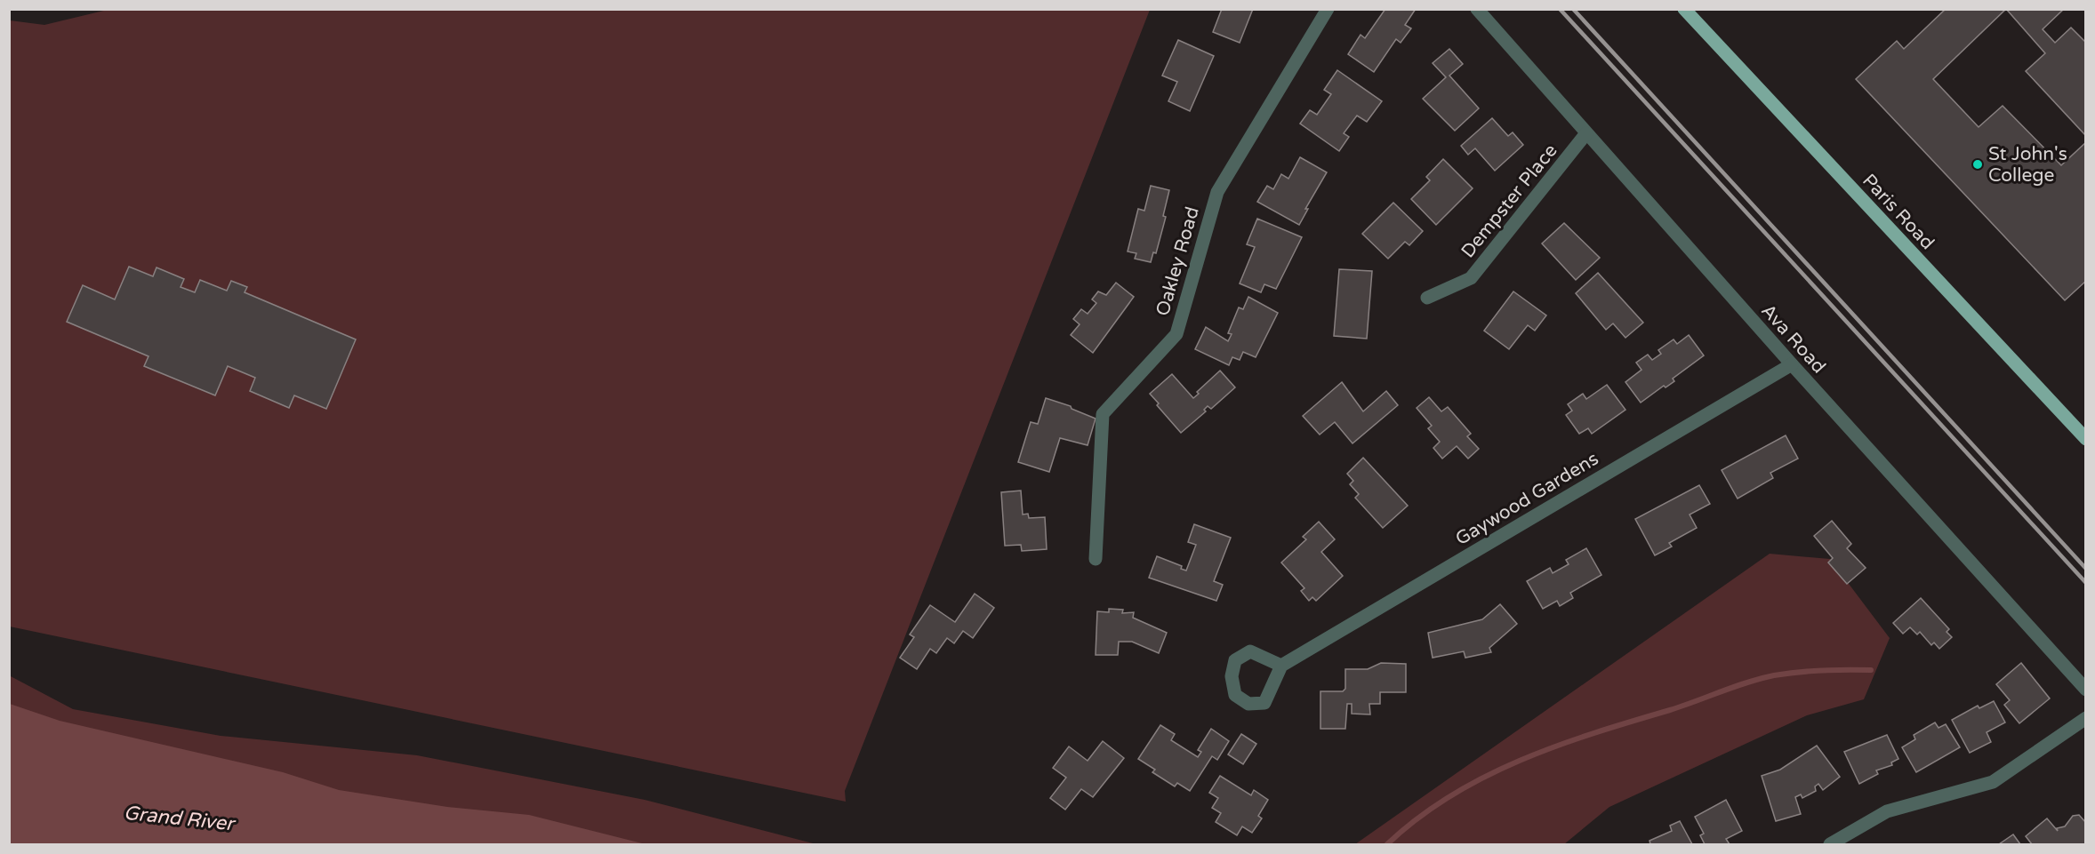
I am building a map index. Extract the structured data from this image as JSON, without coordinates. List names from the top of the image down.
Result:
{
  "streets": {
    "main road": ["Paris Road"],
    "street": [
      "Dempster Place",
      "Oakley Road",
      "Ava Road",
      "Gaywood Gardens"
    ]
  },
  "crossings": [
    ["Dempster Place", "Ava Road"],
    ["Ava Road", "Gaywood Gardens"]
  ],
  "water": ["Grand River"],
  "places": ["St John's College"]
}
